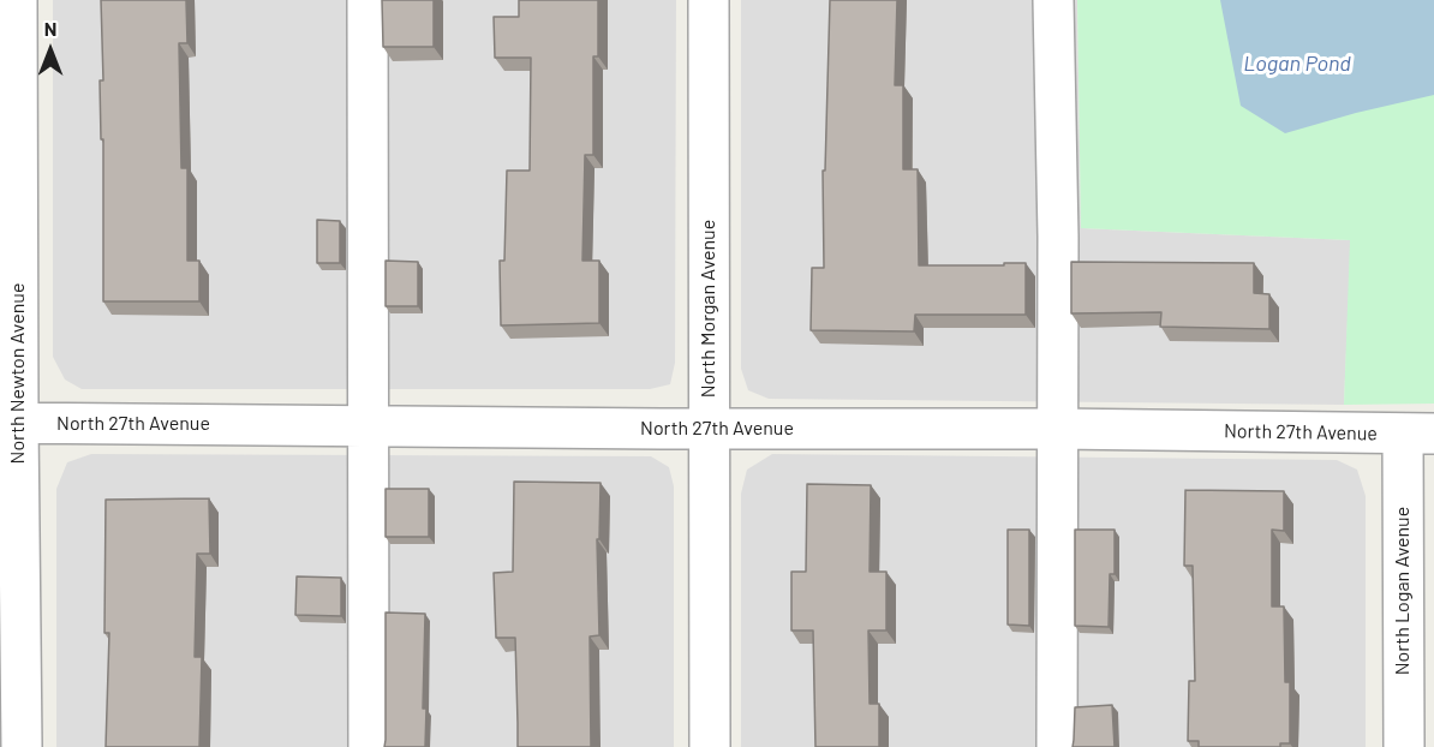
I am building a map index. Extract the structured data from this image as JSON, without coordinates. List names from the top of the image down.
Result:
{
  "streets": {
    "street": [
      "North Morgan Avenue",
      "North Newton Avenue",
      "North 27th Avenue",
      "North Logan Avenue"
    ]
  },
  "crossings": [
    ["North Morgan Avenue", "North 27th Avenue"],
    ["North Newton Avenue", "North 27th Avenue"],
    ["North 27th Avenue", "North Logan Avenue"]
  ],
  "water": ["Logan Pond"],
  "north": "top"
}
